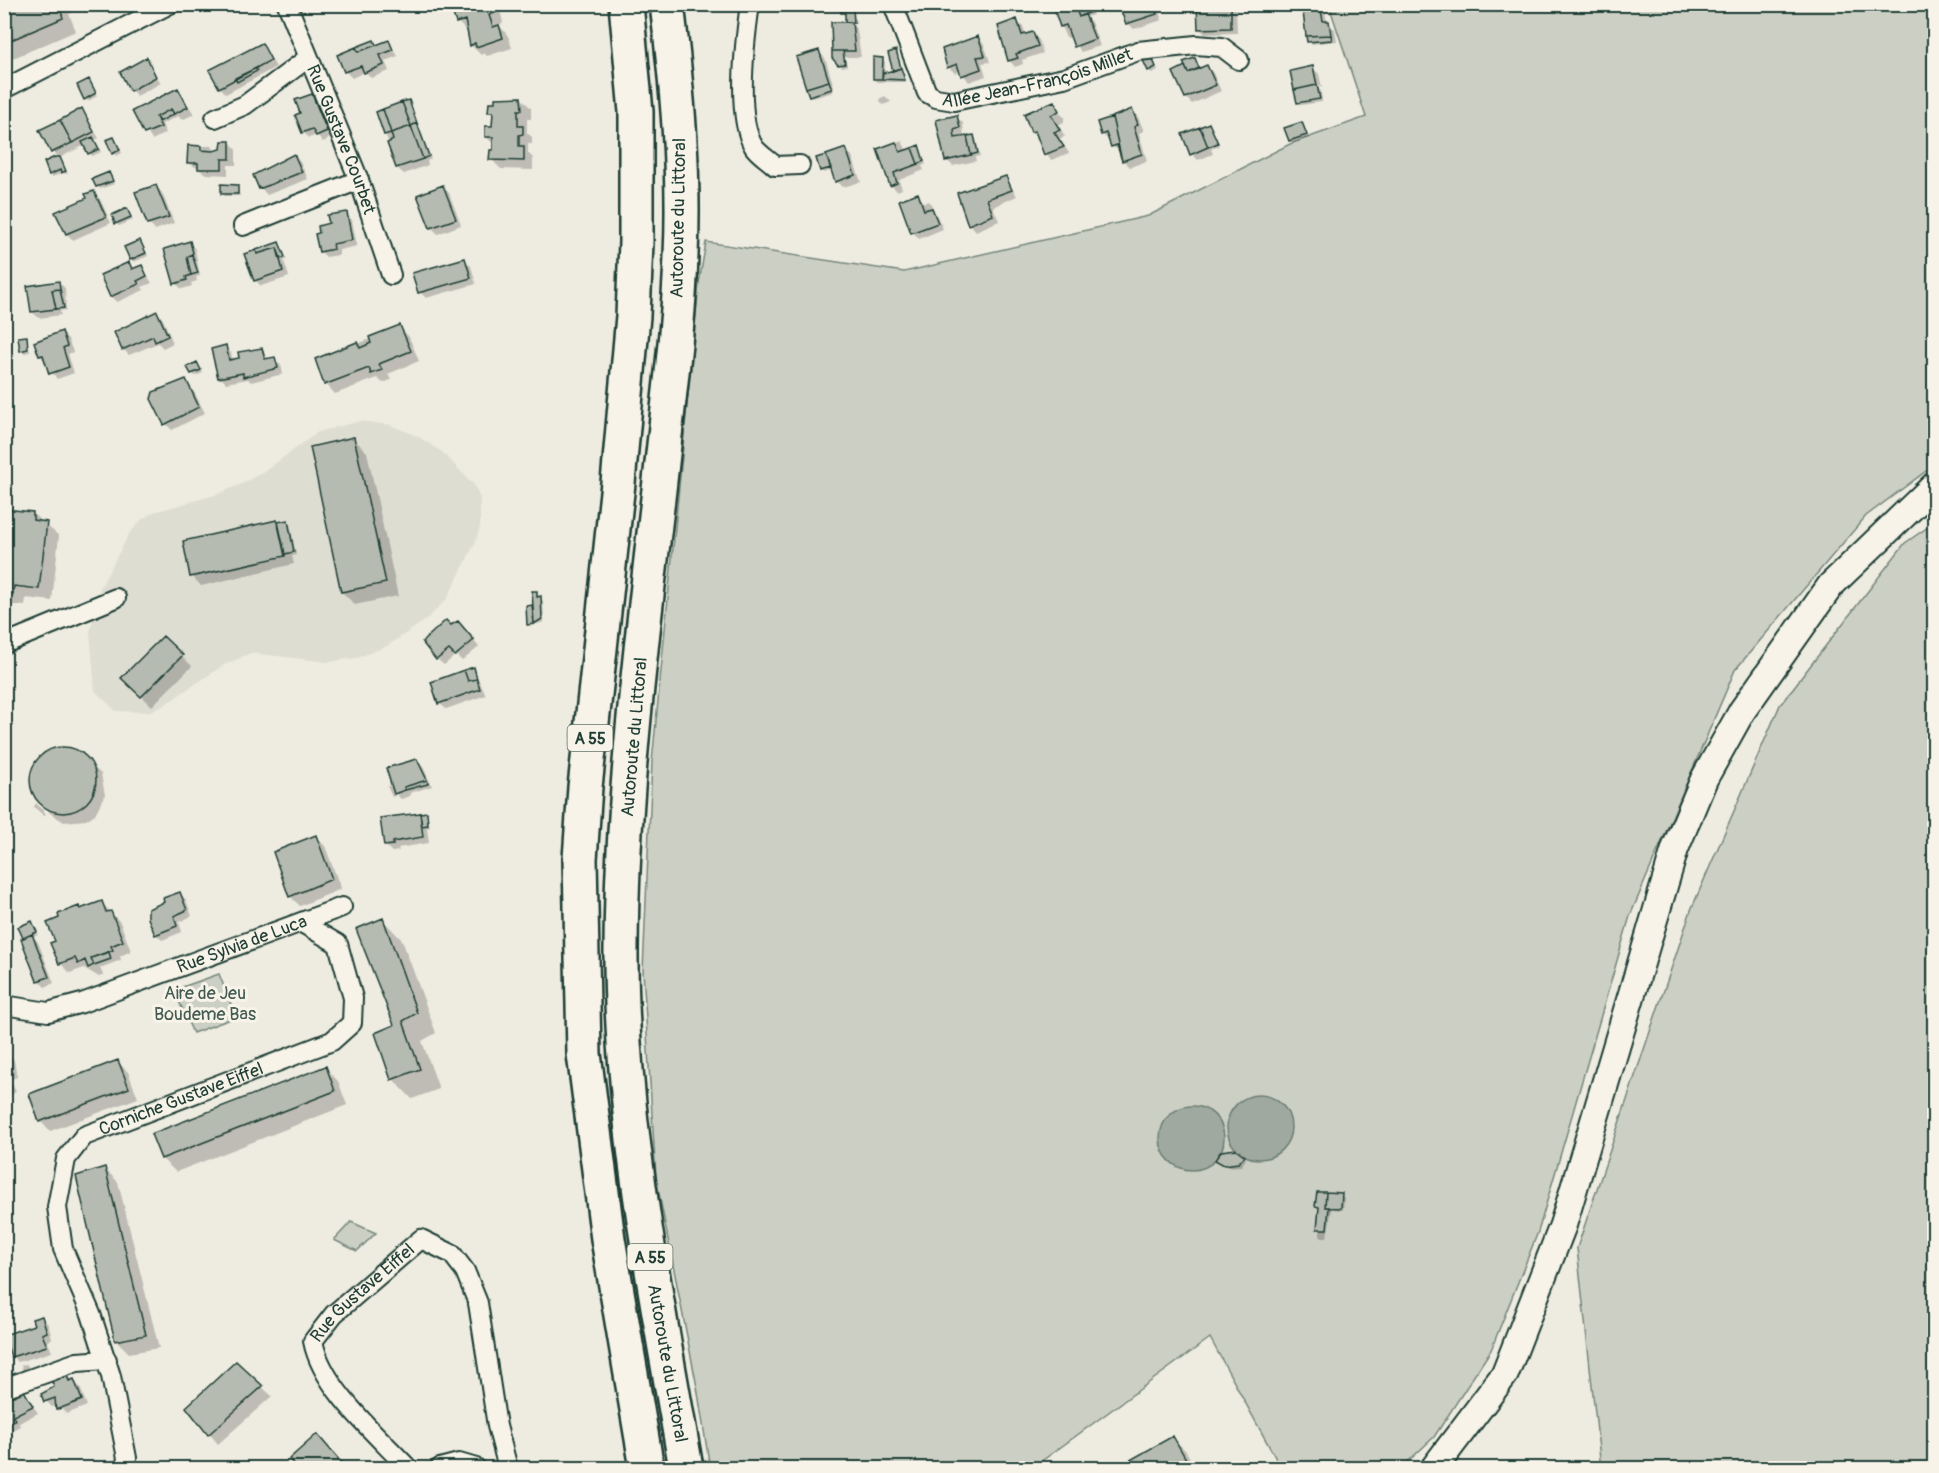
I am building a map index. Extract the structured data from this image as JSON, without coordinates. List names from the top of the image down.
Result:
{
  "streets": {
    "highway": ["Autoroute du Littoral", "A 55"],
    "street": [
      "Allée Jean-François Millet",
      "Rue Gustave Courbet",
      "Rue Sylvia de Luca",
      "Corniche Gustave Eiffel",
      "Rue Gustave Eiffel"
    ]
  },
  "crossings": [
    ["Rue Sylvia de Luca", "Corniche Gustave Eiffel"]
  ],
  "parks": ["Aire de Jeu Boudeme Bas"]
}
